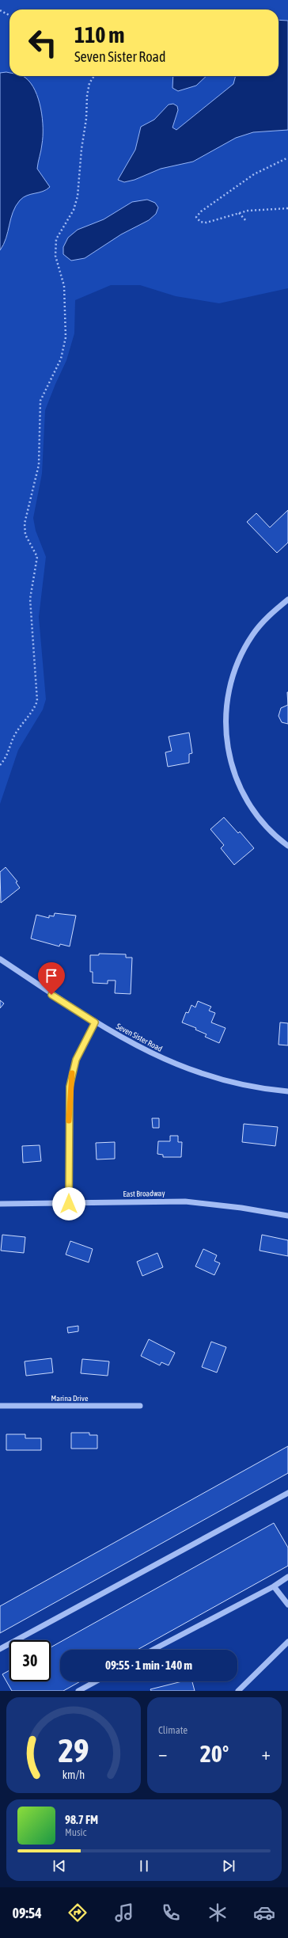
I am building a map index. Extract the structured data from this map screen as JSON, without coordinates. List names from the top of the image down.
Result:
{
  "streets": {
    "street": ["Seven Sister Road", "East Broadway", "Marina Drive"]
  },
  "page": {
    "turn": ["110 m", "Seven Sister Road"],
    "limit": "30",
    "trip": "09:55 · 1 min · 140 m",
    "tile": "Climate",
    "heat": ["−", "20°", "+"],
    "song": ["98.7 FM", "Music"],
    "tabs": "09:54",
    "gauge": ["29", "km/h"]
  }
}
